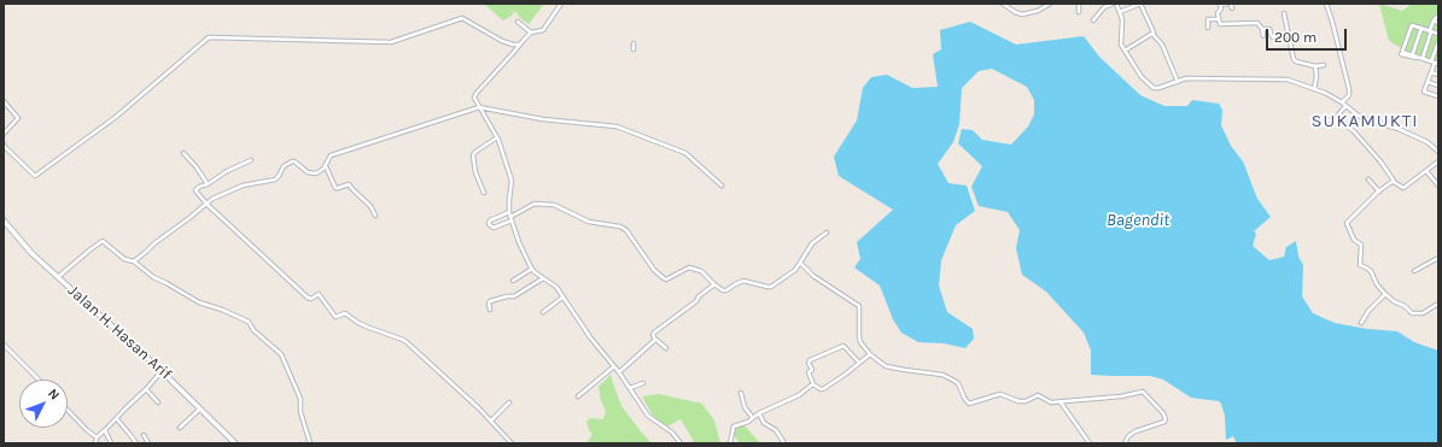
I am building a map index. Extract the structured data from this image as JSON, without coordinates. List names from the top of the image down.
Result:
{
  "streets": {
    "main road": ["Jalan H. Hasan Arif"]
  },
  "districts": ["SUKAMUKTI"],
  "water": ["Bagendit"],
  "scale_bar": "200 m",
  "north": "top right"
}
